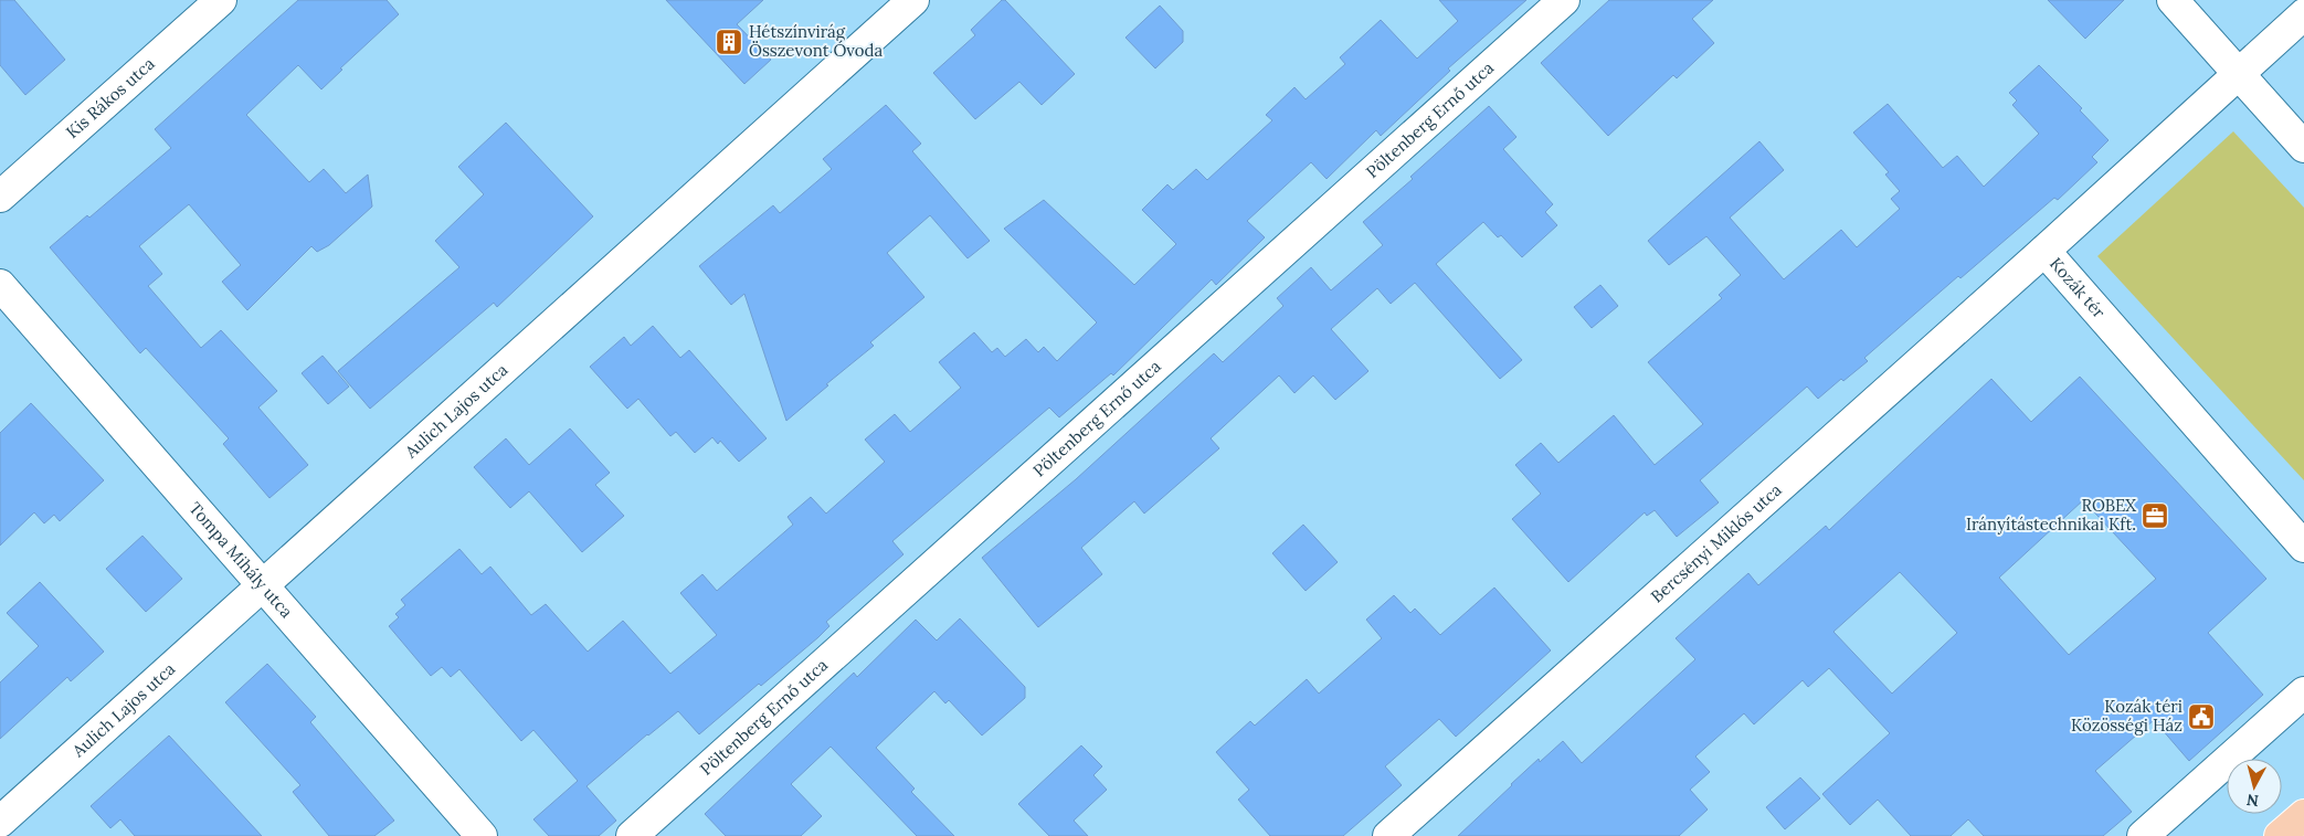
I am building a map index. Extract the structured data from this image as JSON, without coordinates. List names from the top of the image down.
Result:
{
  "streets": {
    "street": [
      "Kis Rákos utca",
      "Pöltenberg Ernő utca",
      "Kozák tér",
      "Aulich Lajos utca",
      "Bercsényi Miklós utca",
      "Tompa Mihály utca"
    ]
  },
  "crossings": [
    ["Kozák tér", "Bercsényi Miklós utca"],
    ["Aulich Lajos utca", "Tompa Mihály utca"]
  ],
  "places": {
    "building": ["Hétszínvirág Összevont Óvoda"],
    "office": ["ROBEX Irányítástechnikai Kft."],
    "public building": ["Kozák téri Közösségi Ház"]
  },
  "north": "bottom"
}
